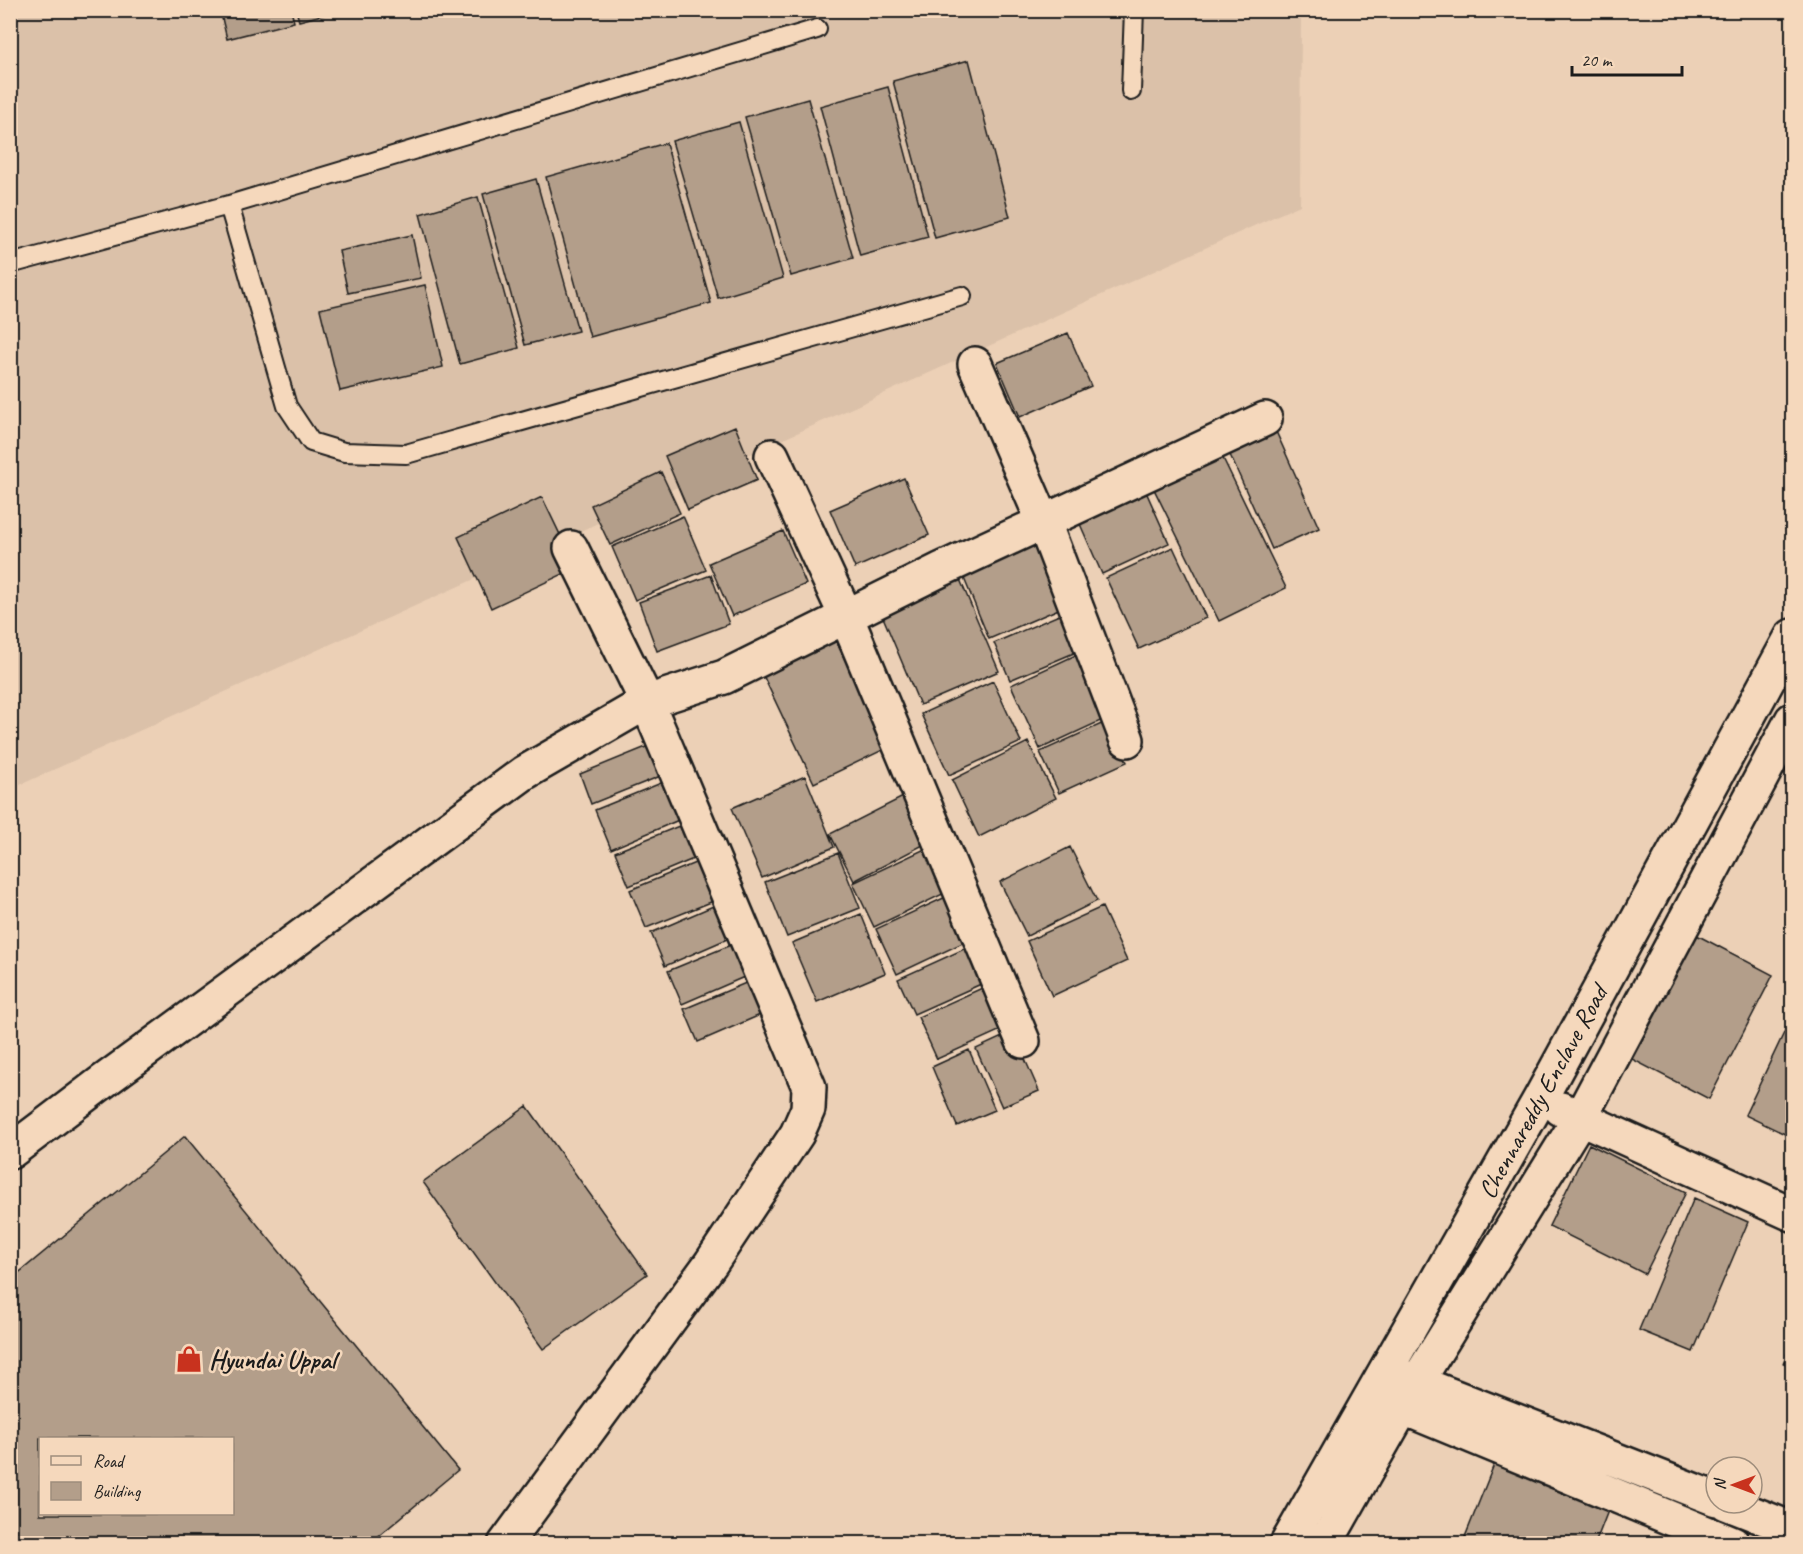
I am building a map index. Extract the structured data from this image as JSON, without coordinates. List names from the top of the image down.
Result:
{
  "streets": {
    "street": ["Chennareddy Enclave Road"]
  },
  "places": {
    "shop": ["Hyundai Uppal"]
  },
  "legend": ["Road", "Building"],
  "scale_bar": "20 m",
  "north": "left"
}
